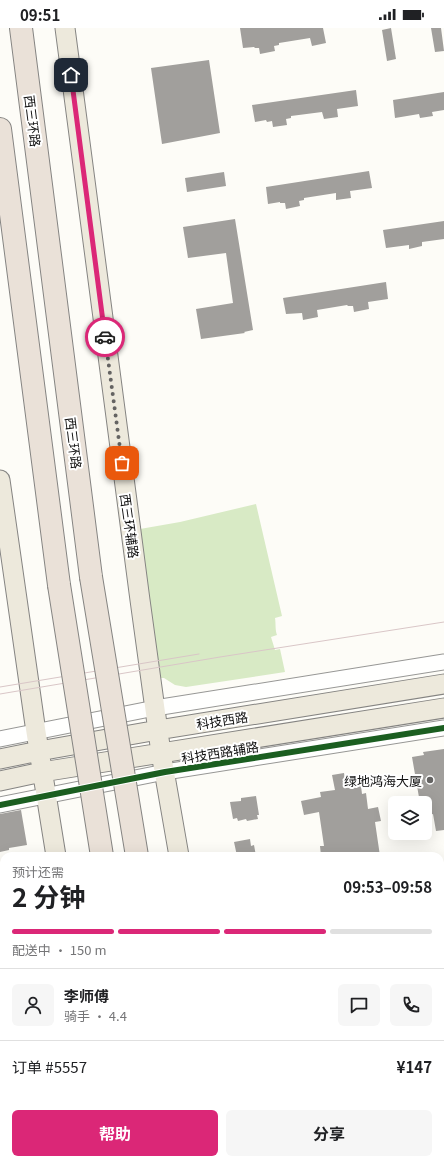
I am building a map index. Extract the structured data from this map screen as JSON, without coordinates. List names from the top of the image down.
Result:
{
  "streets": {
    "highway": ["西三环路"],
    "main road": ["西三环辅路", "科技西路"],
    "street": ["科技西路辅路"]
  },
  "crossings": [
    ["西三环辅路", "科技西路"],
    ["西三环辅路", "科技西路辅路"]
  ],
  "places": ["绿地鸿海大厦"],
  "page": {
    "status": "09:51",
    "heading": ["2 分钟", "预计还需", "09:53–09:58"],
    "panel": [
      "李师傅",
      "骑手 · 4.4",
      "订单 #5557",
      "¥147"
    ],
    "bar": "配送中 · 150 m",
    "buttons": ["帮助", "分享"]
  }
}
